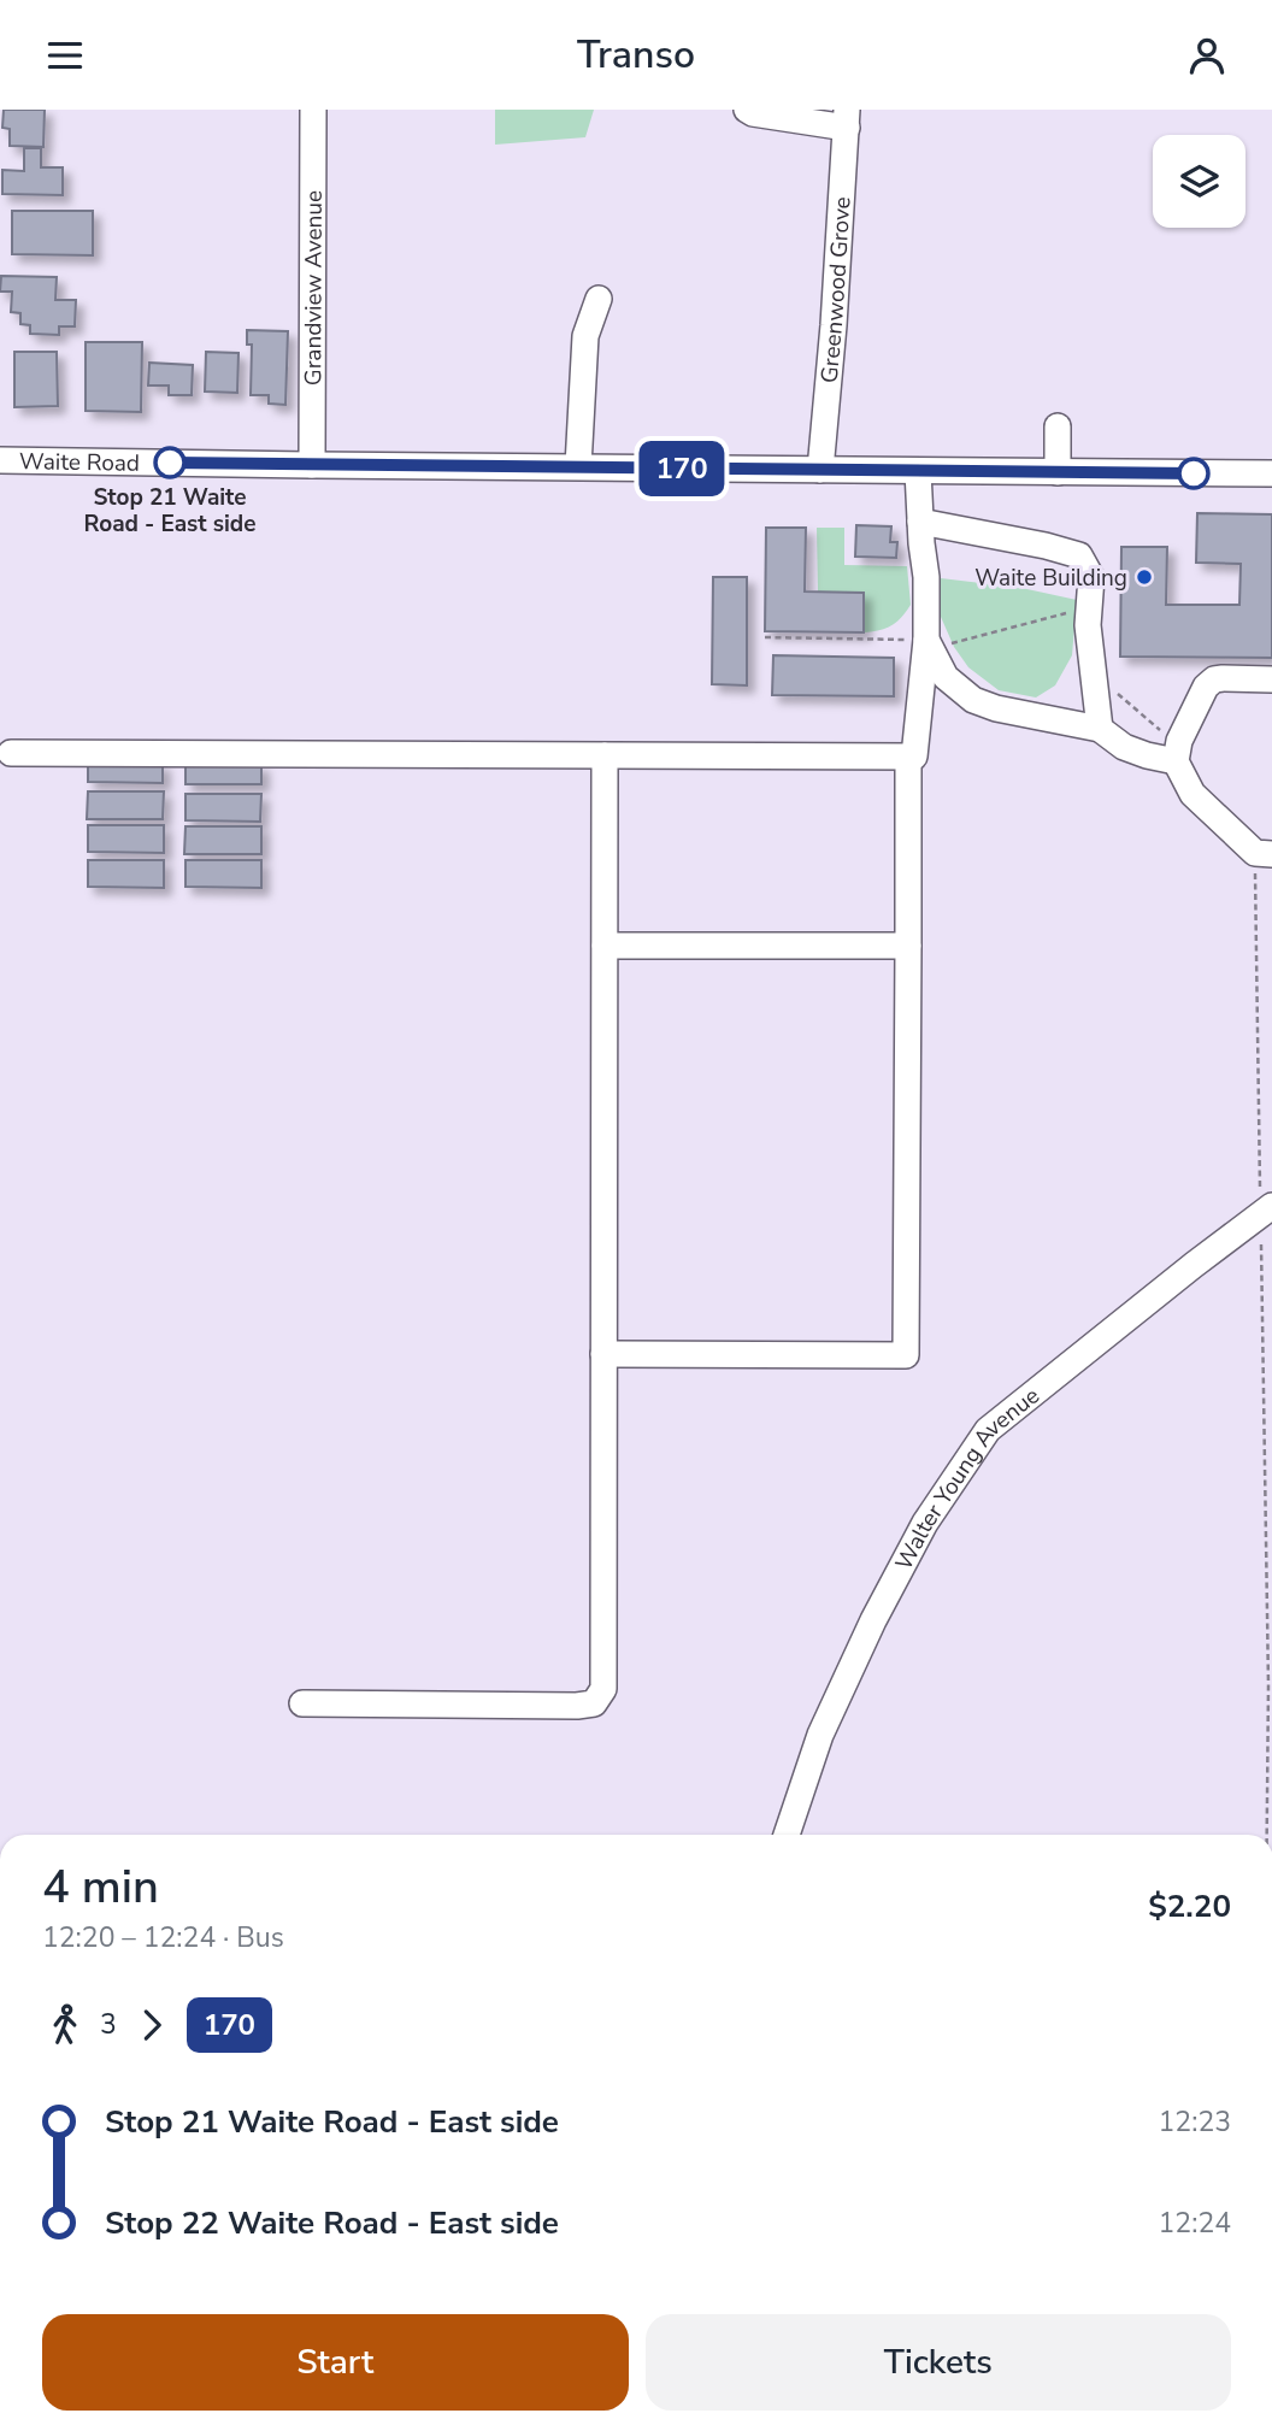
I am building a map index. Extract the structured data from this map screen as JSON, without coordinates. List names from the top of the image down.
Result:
{
  "streets": {
    "street": [
      "Grandview Avenue",
      "Greenwood Grove",
      "Waite Road",
      "Walter Young Avenue"
    ]
  },
  "crossings": [
    ["Grandview Avenue", "Waite Road"],
    ["Greenwood Grove", "Waite Road"]
  ],
  "places": ["Stop 21 Waite Road - East side", "Waite Building"],
  "lines": ["bus line 170"],
  "page": {
    "header": "Transo",
    "on_map": "170",
    "heading": ["4 min", "12:20 – 12:24 · Bus", "$2.20"],
    "legs": ["3", "170"],
    "list": [
      {
        "name": "Stop 21 Waite Road - East side",
        "value": "12:23"
      },
      {
        "name": "Stop 22 Waite Road - East side",
        "value": "12:24"
      }
    ],
    "buttons": ["Start", "Tickets"]
  }
}
